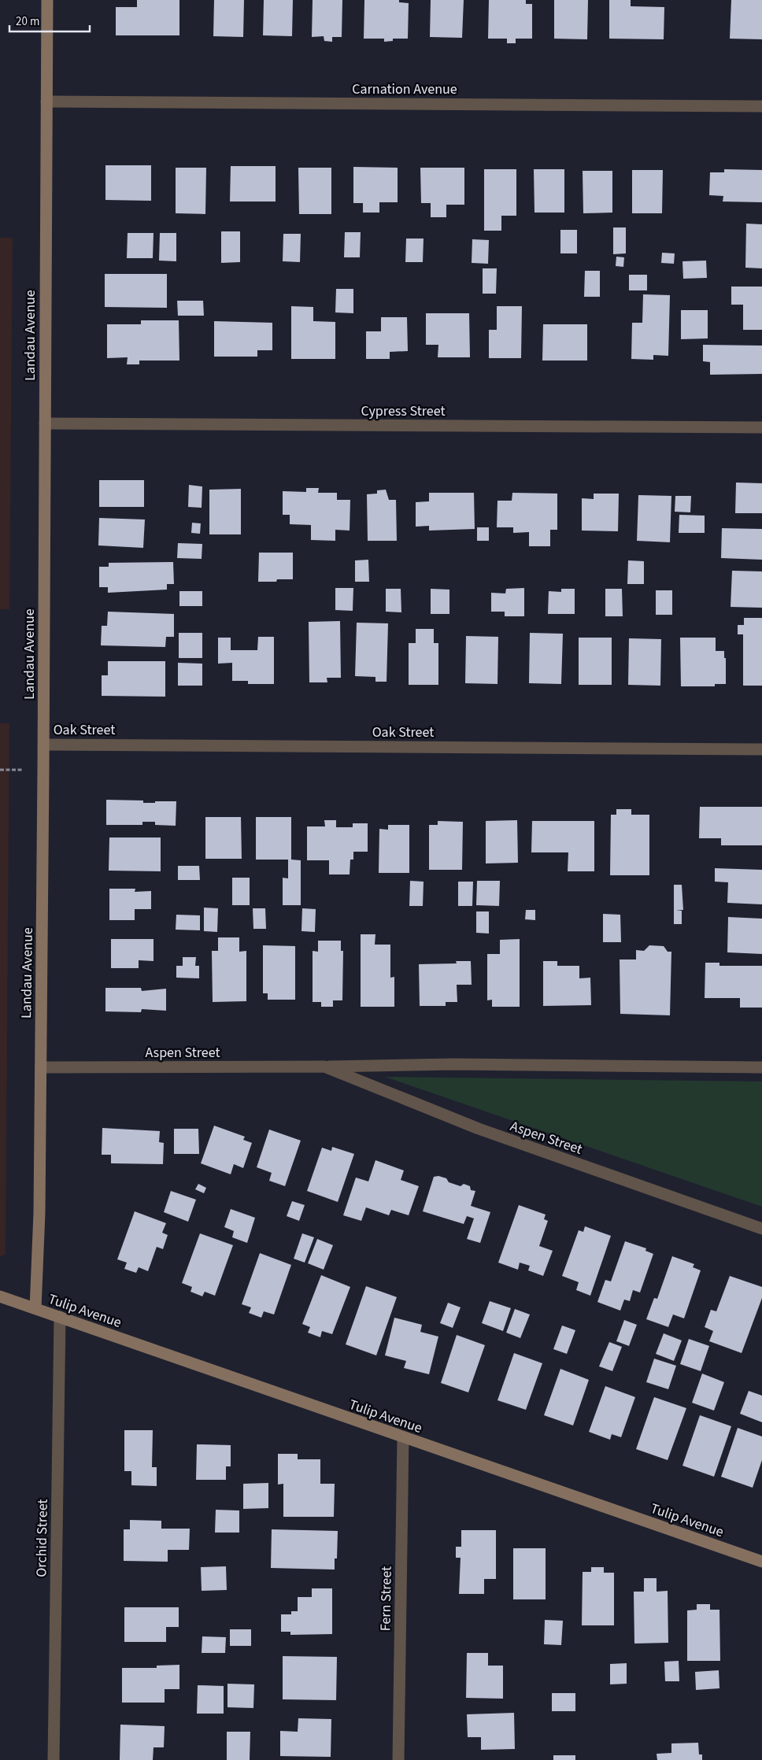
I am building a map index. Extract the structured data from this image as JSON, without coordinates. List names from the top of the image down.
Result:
{
  "streets": {
    "street": [
      "Carnation Avenue",
      "Landau Avenue",
      "Cypress Street",
      "Oak Street",
      "Aspen Street",
      "Tulip Avenue",
      "Orchid Street",
      "Fern Street"
    ]
  },
  "crossings": [
    ["Carnation Avenue", "Landau Avenue"],
    ["Landau Avenue", "Cypress Street"],
    ["Landau Avenue", "Oak Street"],
    ["Landau Avenue", "Aspen Street"],
    ["Landau Avenue", "Tulip Avenue"],
    ["Tulip Avenue", "Orchid Street"],
    ["Tulip Avenue", "Fern Street"]
  ],
  "scale_bar": "20 m"
}
